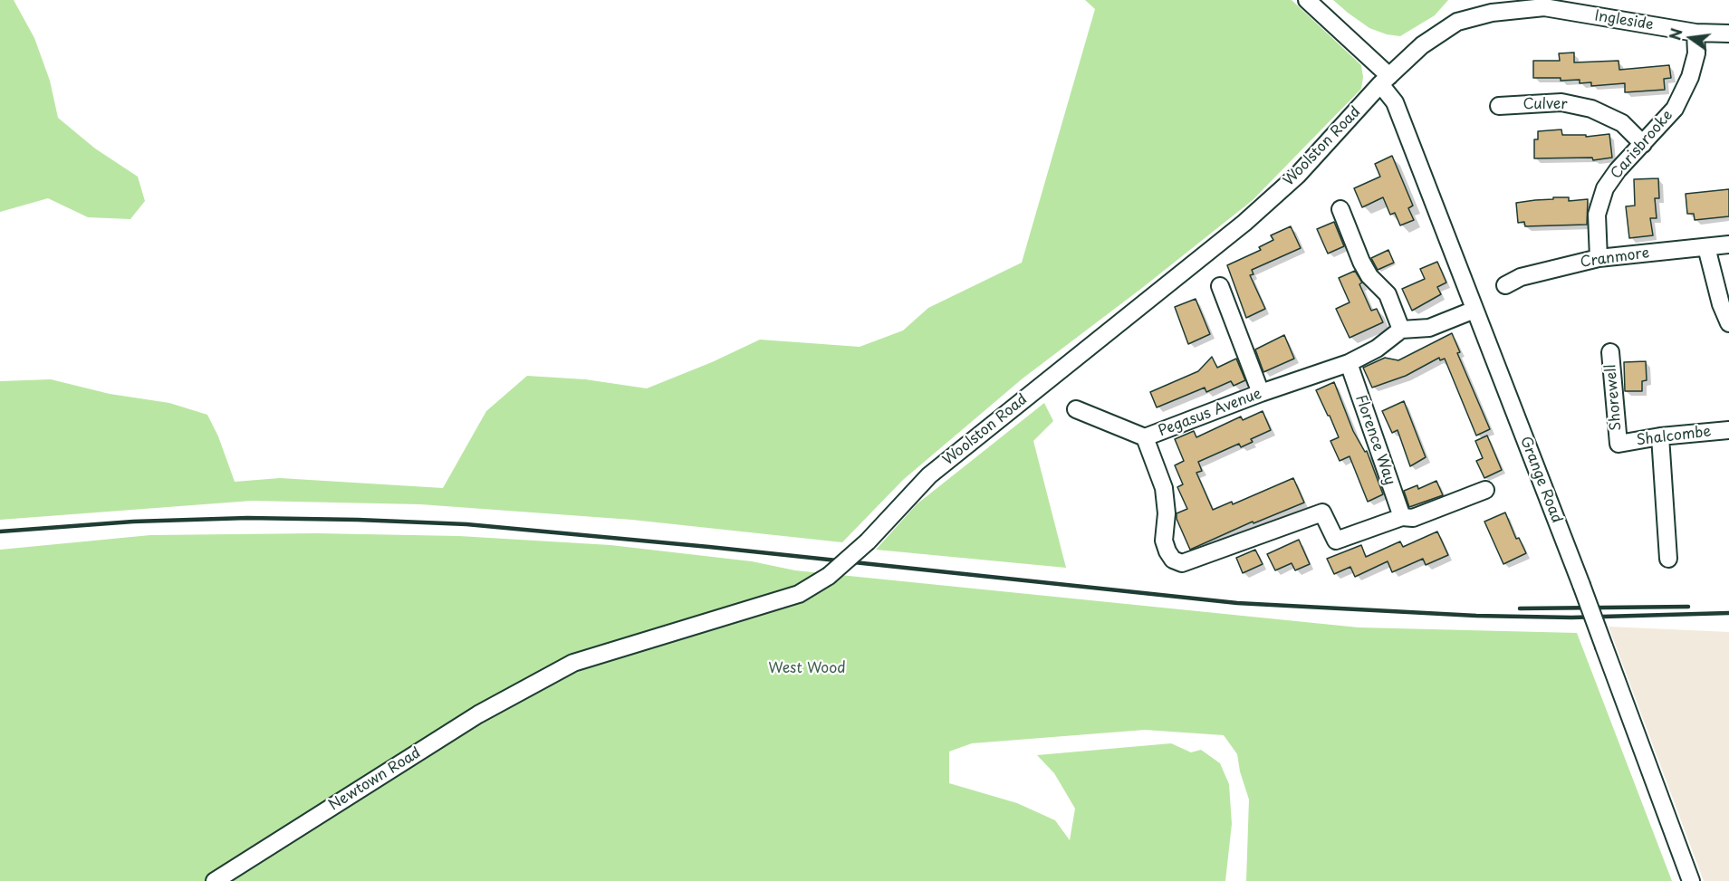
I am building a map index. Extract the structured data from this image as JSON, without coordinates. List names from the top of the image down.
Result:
{
  "streets": {
    "street": [
      "Ingleside",
      "Culver",
      "Carisbrooke",
      "Woolston Road",
      "Cranmore",
      "Shorewell",
      "Pegasus Avenue",
      "Shalcombe",
      "Florence Way",
      "Grange Road",
      "Newtown Road"
    ]
  },
  "crossings": [
    ["Ingleside", "Carisbrooke"],
    ["Ingleside", "Woolston Road"],
    ["Ingleside", "Grange Road"],
    ["Culver", "Carisbrooke"],
    ["Carisbrooke", "Cranmore"],
    ["Woolston Road", "Grange Road"],
    ["Woolston Road", "Newtown Road"],
    ["Shorewell", "Shalcombe"],
    ["Pegasus Avenue", "Florence Way"]
  ],
  "parks": ["West Wood"],
  "north": "left"
}
